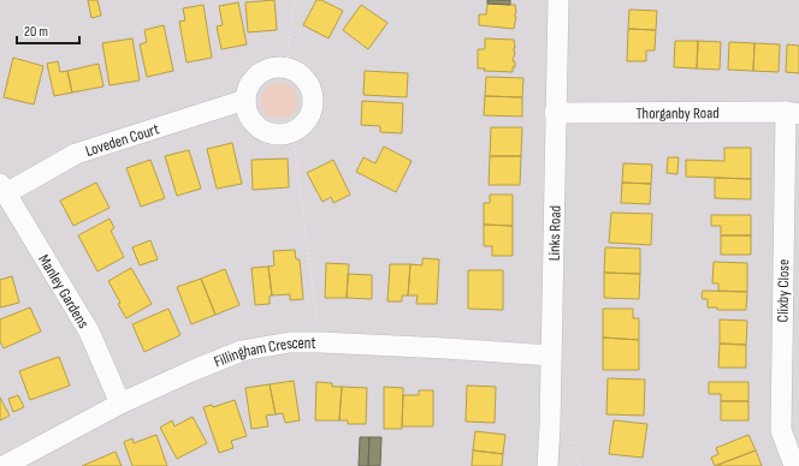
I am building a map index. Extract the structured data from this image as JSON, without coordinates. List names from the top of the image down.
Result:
{
  "streets": {
    "street": [
      "Thorganby Road",
      "Loveden Court",
      "Links Road",
      "Clixby Close",
      "Manley Gardens",
      "Fillingham Crescent"
    ]
  },
  "crossings": [
    ["Thorganby Road", "Links Road"],
    ["Thorganby Road", "Clixby Close"],
    ["Loveden Court", "Manley Gardens"],
    ["Links Road", "Fillingham Crescent"],
    ["Manley Gardens", "Fillingham Crescent"]
  ],
  "scale_bar": "20 m"
}
